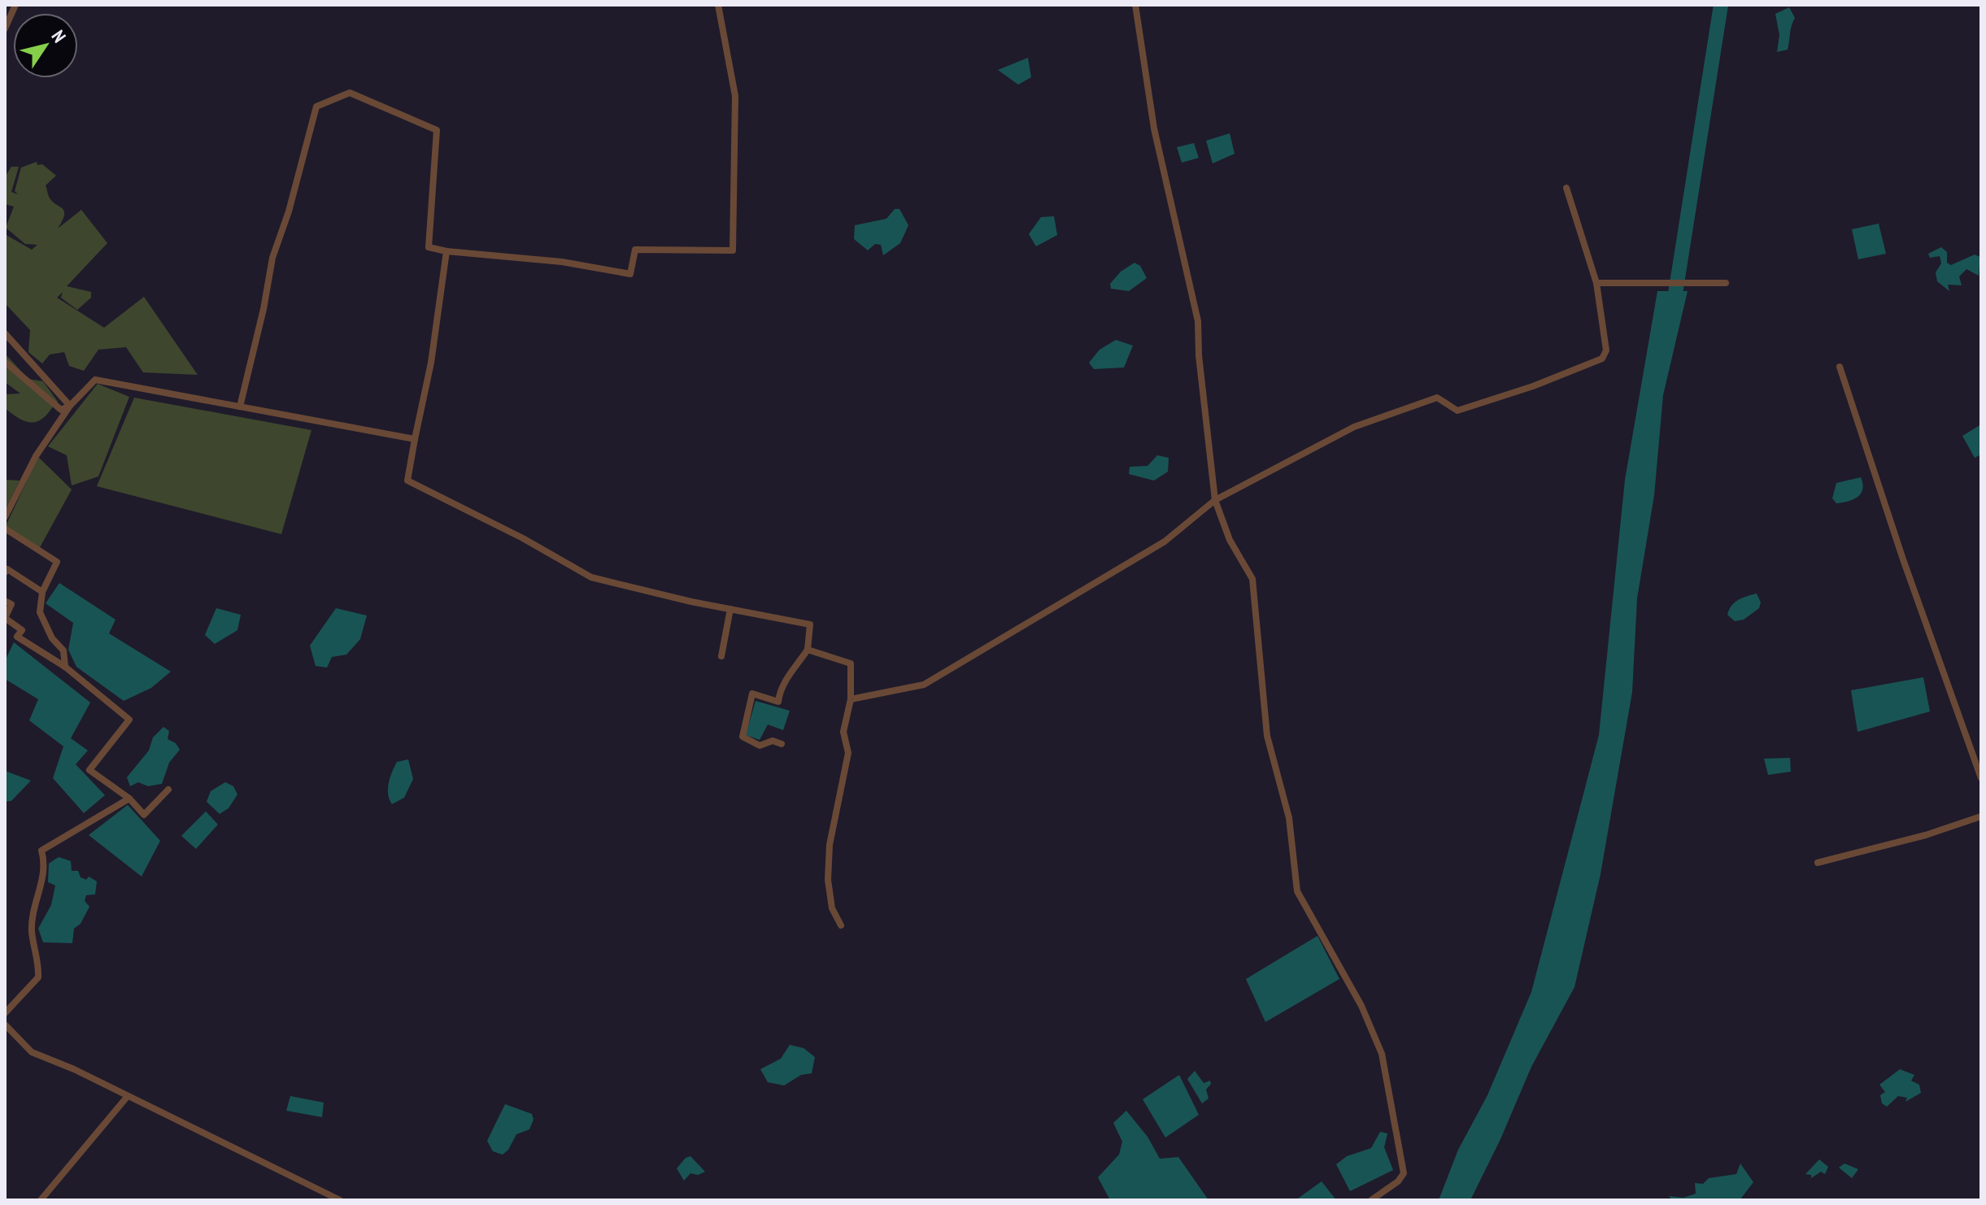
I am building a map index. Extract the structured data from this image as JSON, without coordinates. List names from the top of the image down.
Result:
{
  "north": "top right"
}
